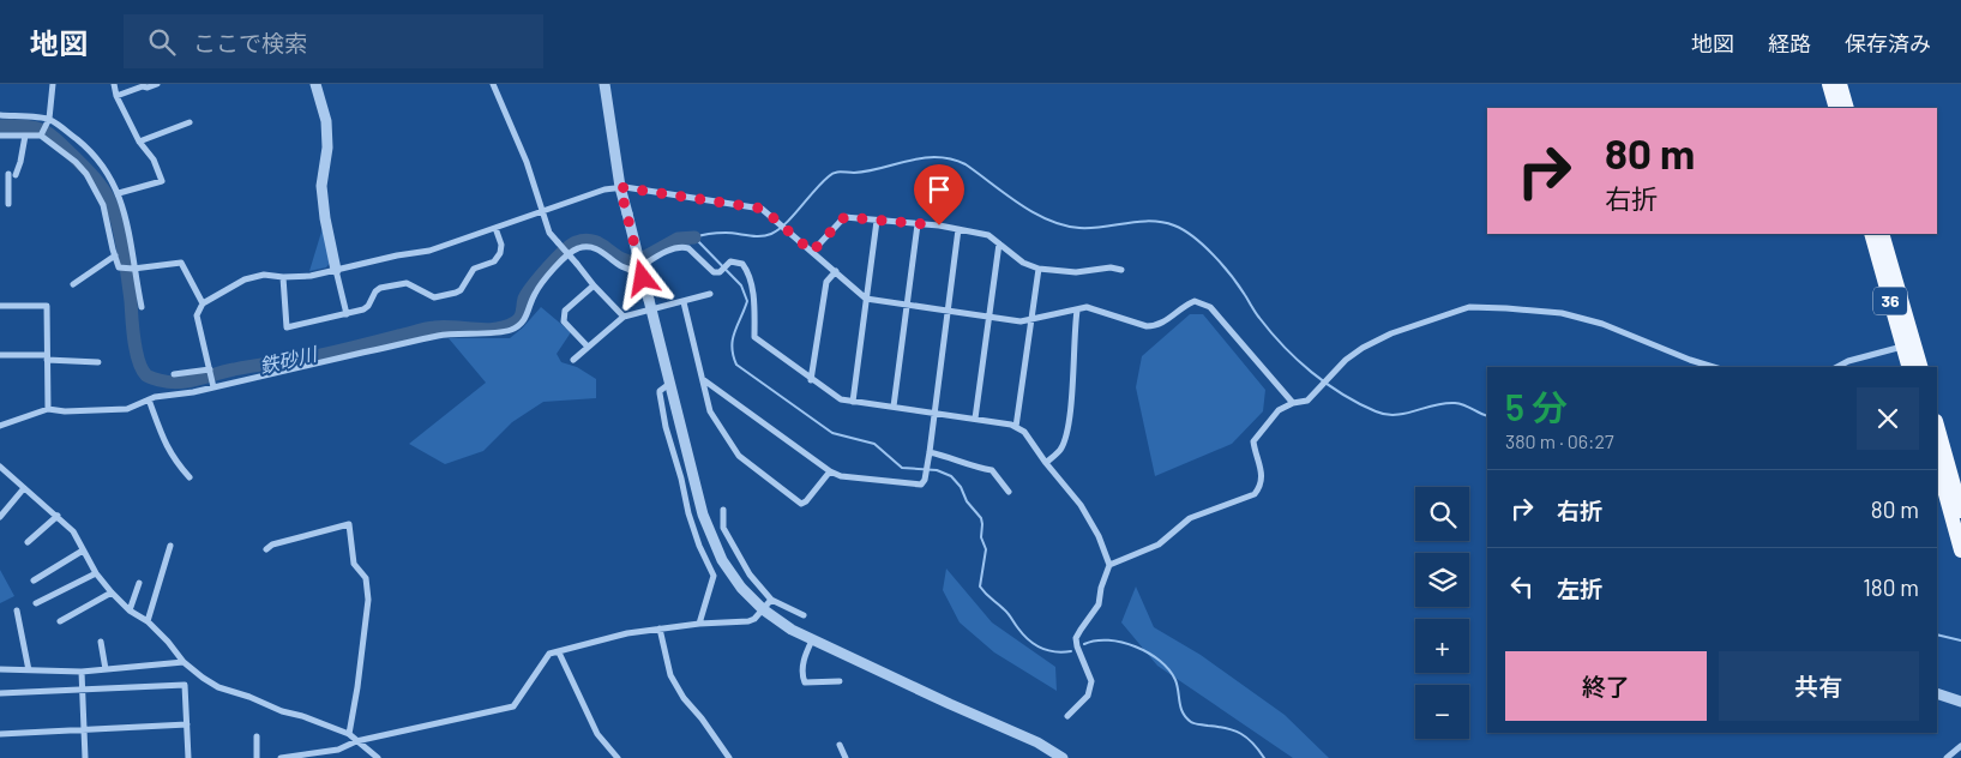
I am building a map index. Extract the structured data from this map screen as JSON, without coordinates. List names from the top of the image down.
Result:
{
  "streets": {
    "main road": ["36"]
  },
  "water": ["鉄砂川"],
  "page": {
    "header": "地図",
    "search": "ここで検索",
    "nav": ["地図", "経路", "保存済み"],
    "turn": ["80 m", "右折"],
    "heading": ["5 分", "380 m · 06:27"],
    "list": [
      {
        "name": "右折",
        "value": "80 m"
      },
      {
        "name": "左折",
        "value": "180 m"
      }
    ],
    "map_buttons": ["+", "−"],
    "buttons": ["終了", "共有"]
  }
}
